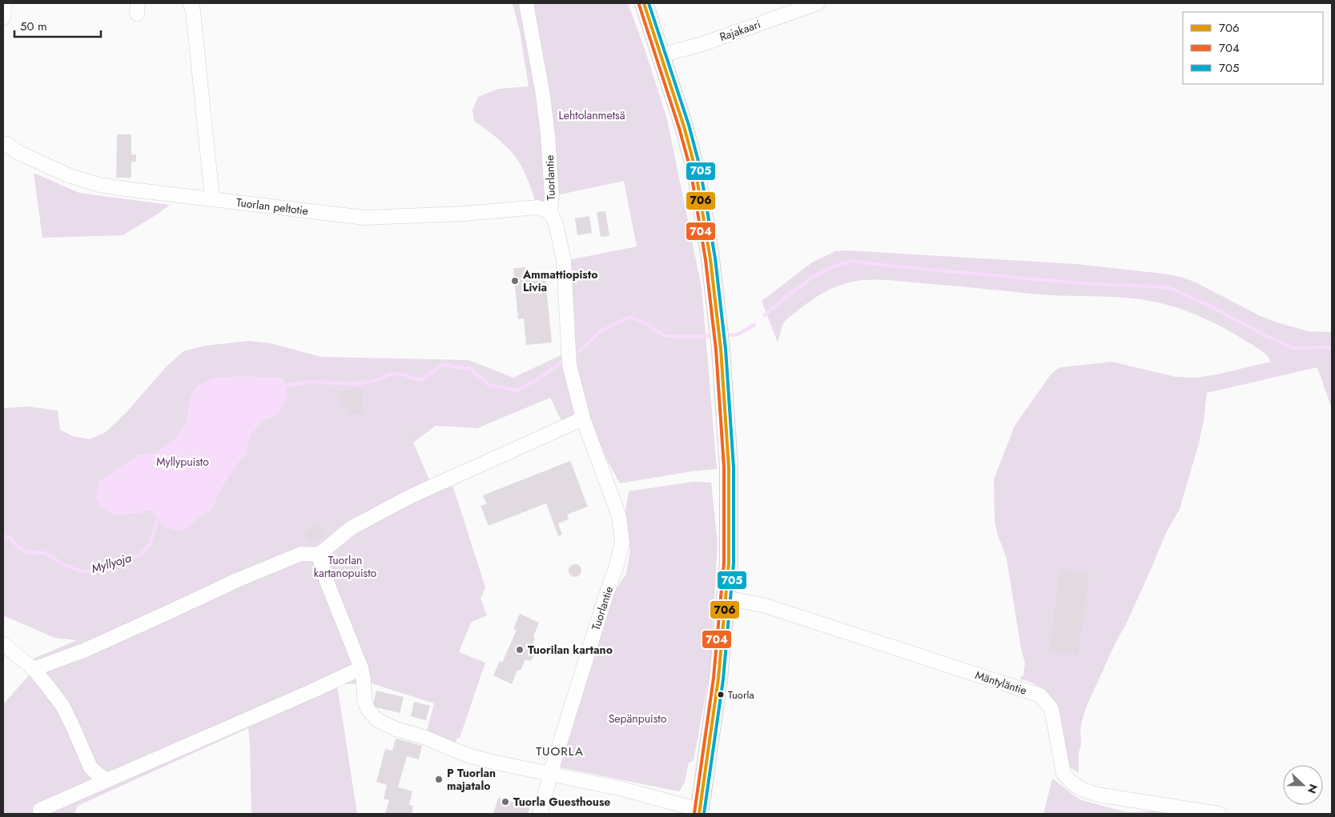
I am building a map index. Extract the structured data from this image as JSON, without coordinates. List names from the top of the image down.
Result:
{
  "streets": {
    "street": [
      "Rajakaari",
      "Tuorlantie",
      "Tuorlan peltotie",
      "Mäntyläntie"
    ]
  },
  "crossings": [
    ["Tuorlantie", "Tuorlan peltotie"]
  ],
  "districts": ["TUORLA"],
  "water": ["Myllyoja"],
  "parks": [
    "Lehtolanmetsä",
    "Myllypuisto",
    "Tuorlan kartanopuisto",
    "Sepänpuisto"
  ],
  "places": [
    "Ammattiopisto Livia",
    "Tuorilan kartano",
    "Tuorla",
    "P Tuorlan majatalo",
    "Tuorla Guesthouse"
  ],
  "lines": ["transit line 706", "transit line 705", "transit line 704"],
  "legend": ["706", "704", "705"],
  "scale_bar": "50 m",
  "north": "right"
}
